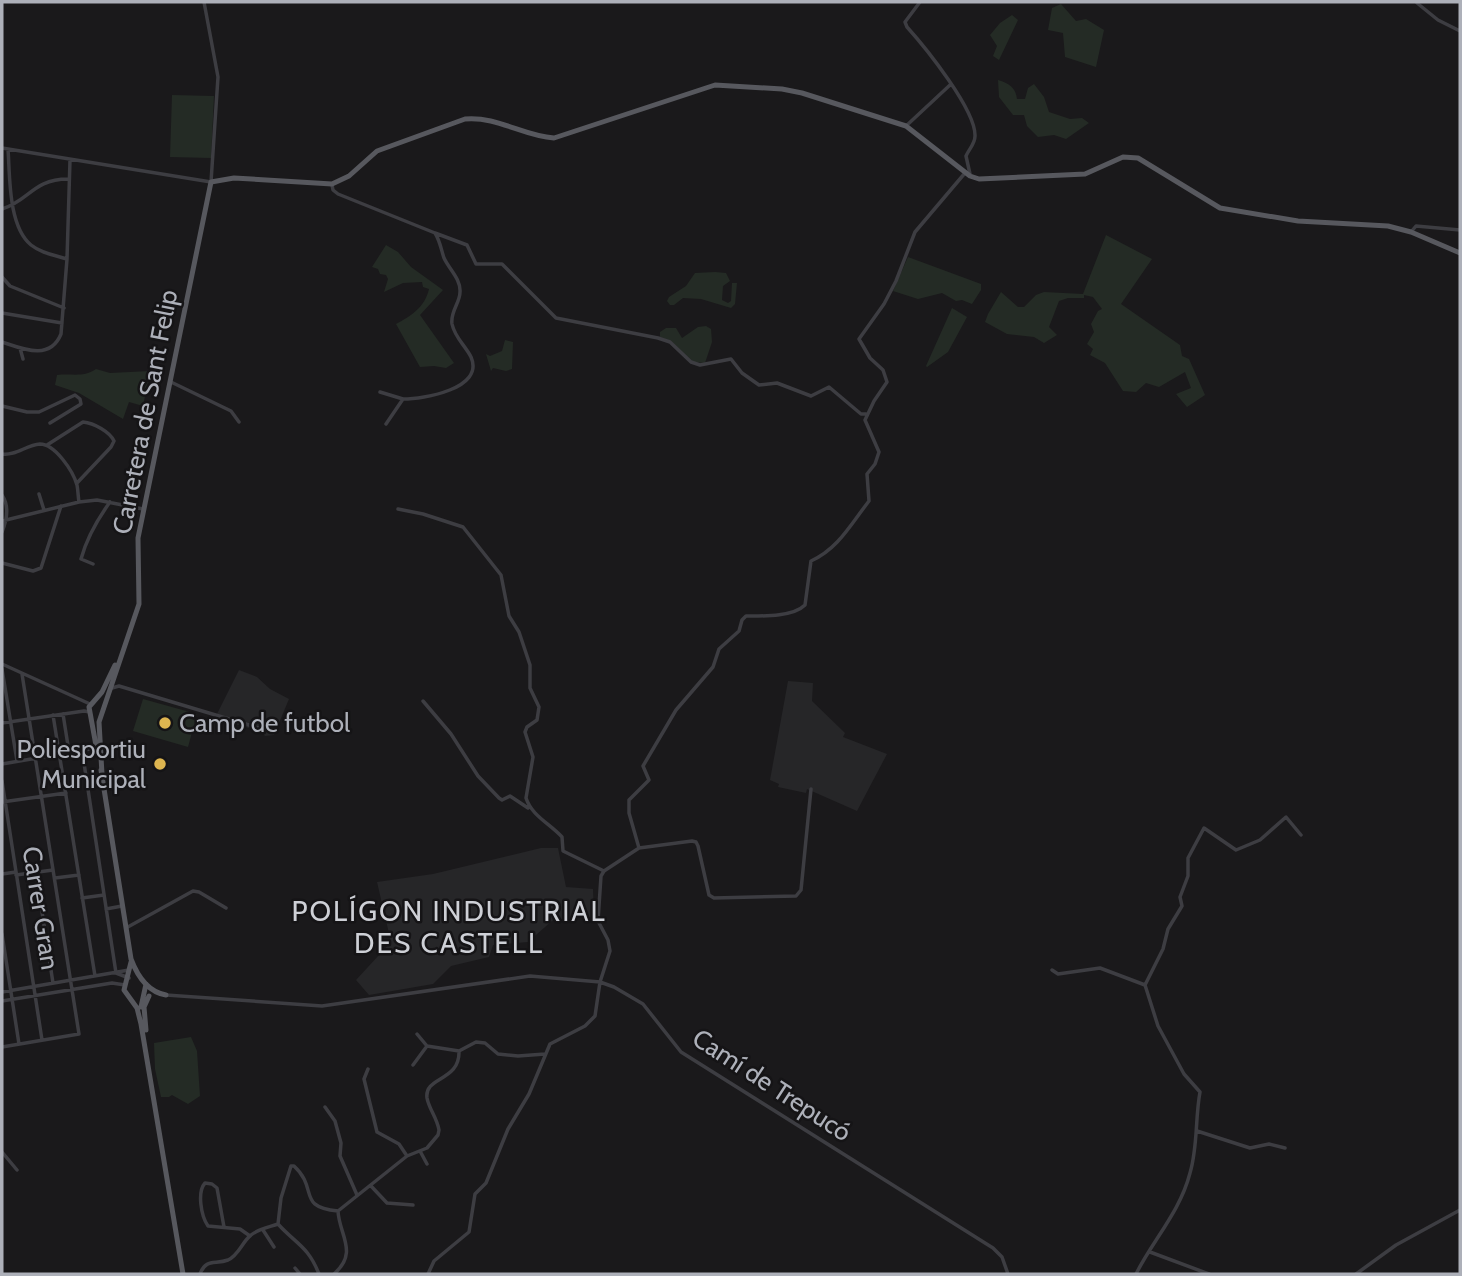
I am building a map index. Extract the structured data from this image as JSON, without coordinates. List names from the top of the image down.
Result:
{
  "streets": {
    "main road": ["Carretera de Sant Felip"],
    "street": ["Carrer Gran", "Camí de Trepucó"]
  },
  "districts": ["POLÍGON INDUSTRIAL DES CASTELL"],
  "places": ["Camp de futbol", "Poliesportiu Municipal"]
}
